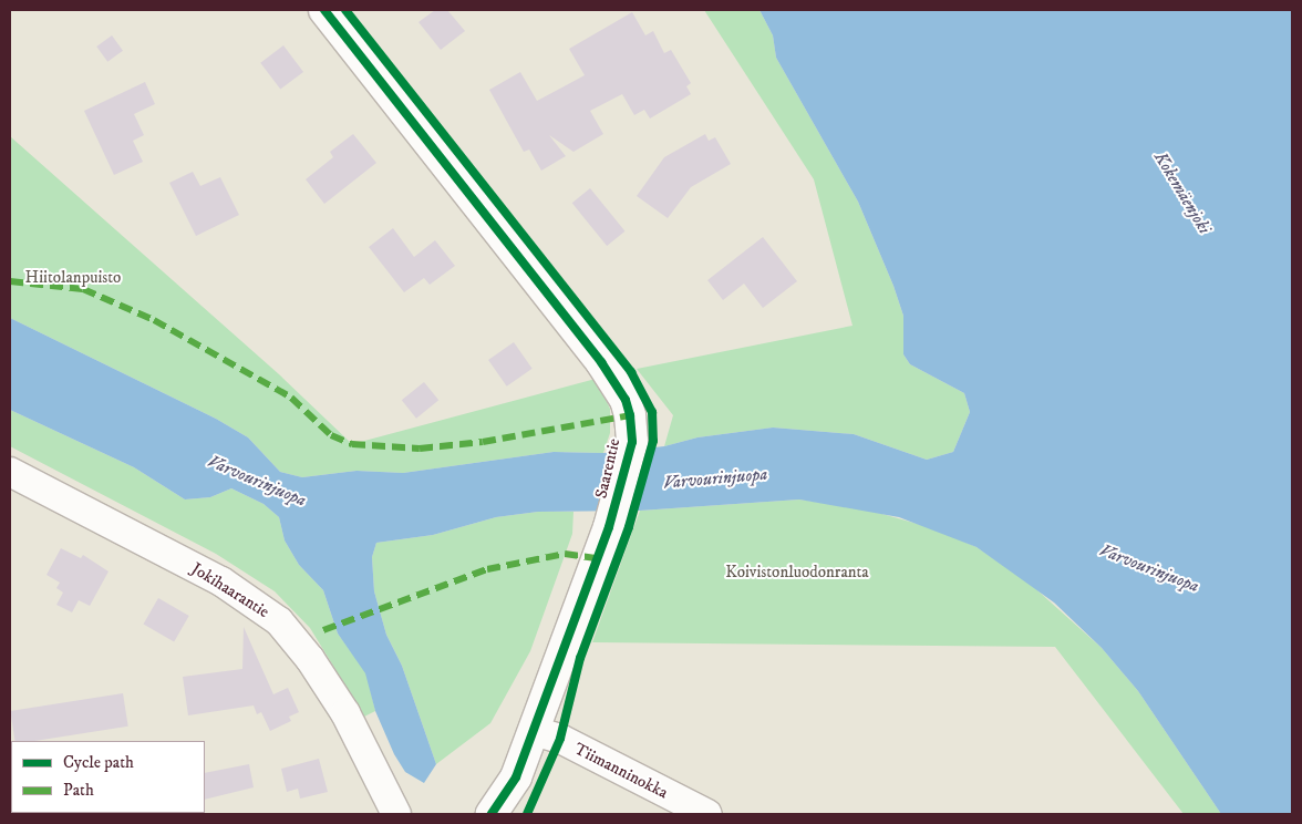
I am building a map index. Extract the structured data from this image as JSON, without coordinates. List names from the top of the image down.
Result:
{
  "streets": {
    "street": ["Saarentie", "Jokihaarantie", "Tiimanninokka"]
  },
  "crossings": [
    ["Saarentie", "Tiimanninokka"]
  ],
  "water": ["Kokemäenjoki", "Varvourinjuopa"],
  "parks": ["Hiitolanpuisto", "Koivistonluodonranta"],
  "legend": ["Cycle path", "Path"]
}
